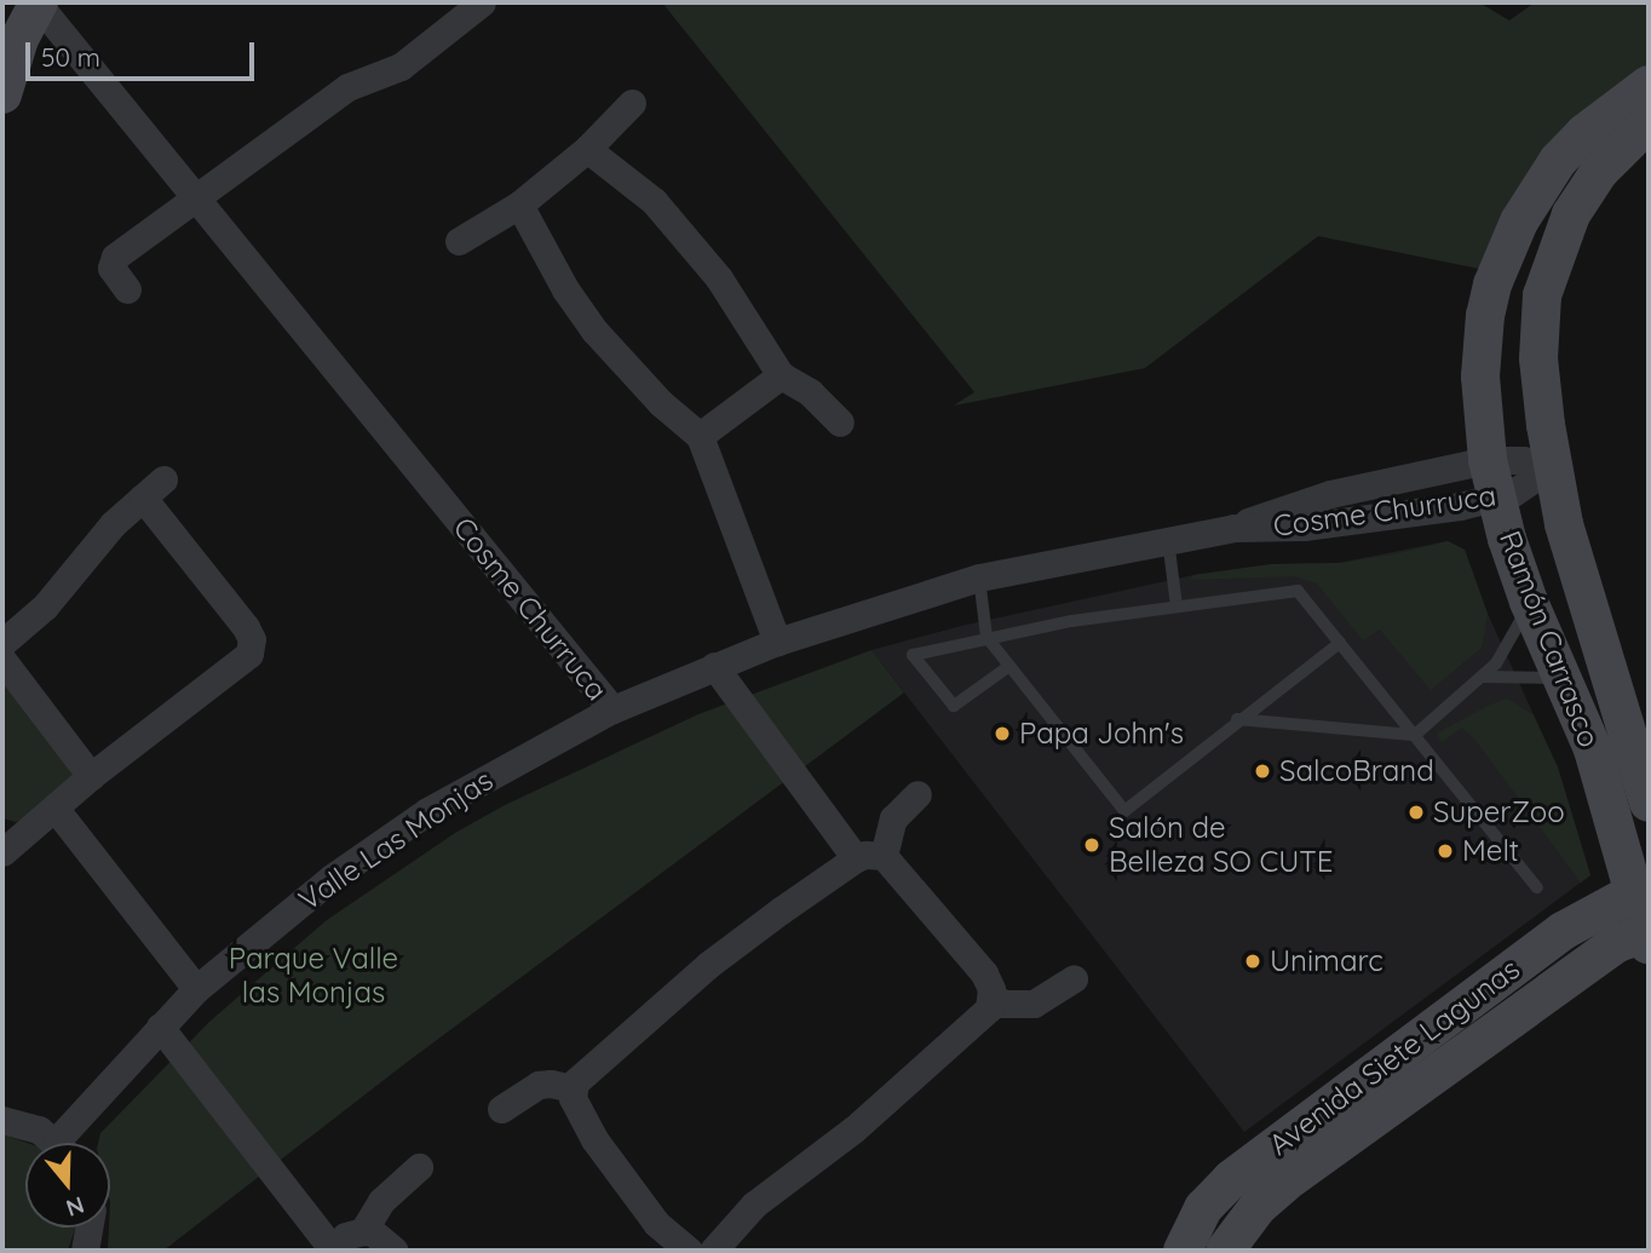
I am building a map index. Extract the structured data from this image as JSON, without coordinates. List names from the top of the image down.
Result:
{
  "streets": {
    "main road": ["Ramón Carrasco", "Avenida Siete Lagunas"],
    "street": ["Cosme Churruca", "Valle Las Monjas"]
  },
  "crossings": [
    ["Cosme Churruca", "Ramón Carrasco"],
    ["Cosme Churruca", "Valle Las Monjas"],
    ["Ramón Carrasco", "Avenida Siete Lagunas"]
  ],
  "parks": ["Parque Valle las Monjas"],
  "places": [
    "Papa John's",
    "SalcoBrand",
    "SuperZoo",
    "Salón de Belleza SO CUTE",
    "Melt",
    "Unimarc"
  ],
  "scale_bar": "50 m",
  "north": "bottom"
}
